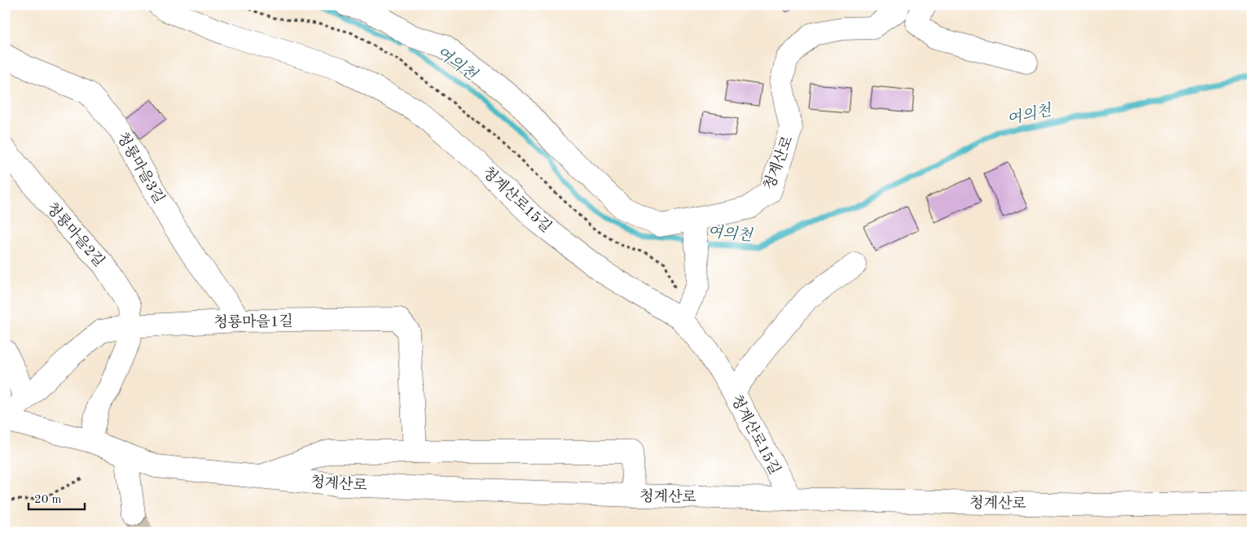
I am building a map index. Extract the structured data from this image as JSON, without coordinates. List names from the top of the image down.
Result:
{
  "streets": {
    "street": [
      "청계산로",
      "청룡마을3길",
      "청계산로15길",
      "청룡마을2길",
      "청룡마을1길"
    ]
  },
  "crossings": [
    ["청계산로", "청계산로15길"],
    ["청계산로", "청룡마을1길"],
    ["청룡마을3길", "청룡마을1길"],
    ["청룡마을2길", "청룡마을1길"]
  ],
  "water": ["여의천"],
  "scale_bar": "20 m"
}
